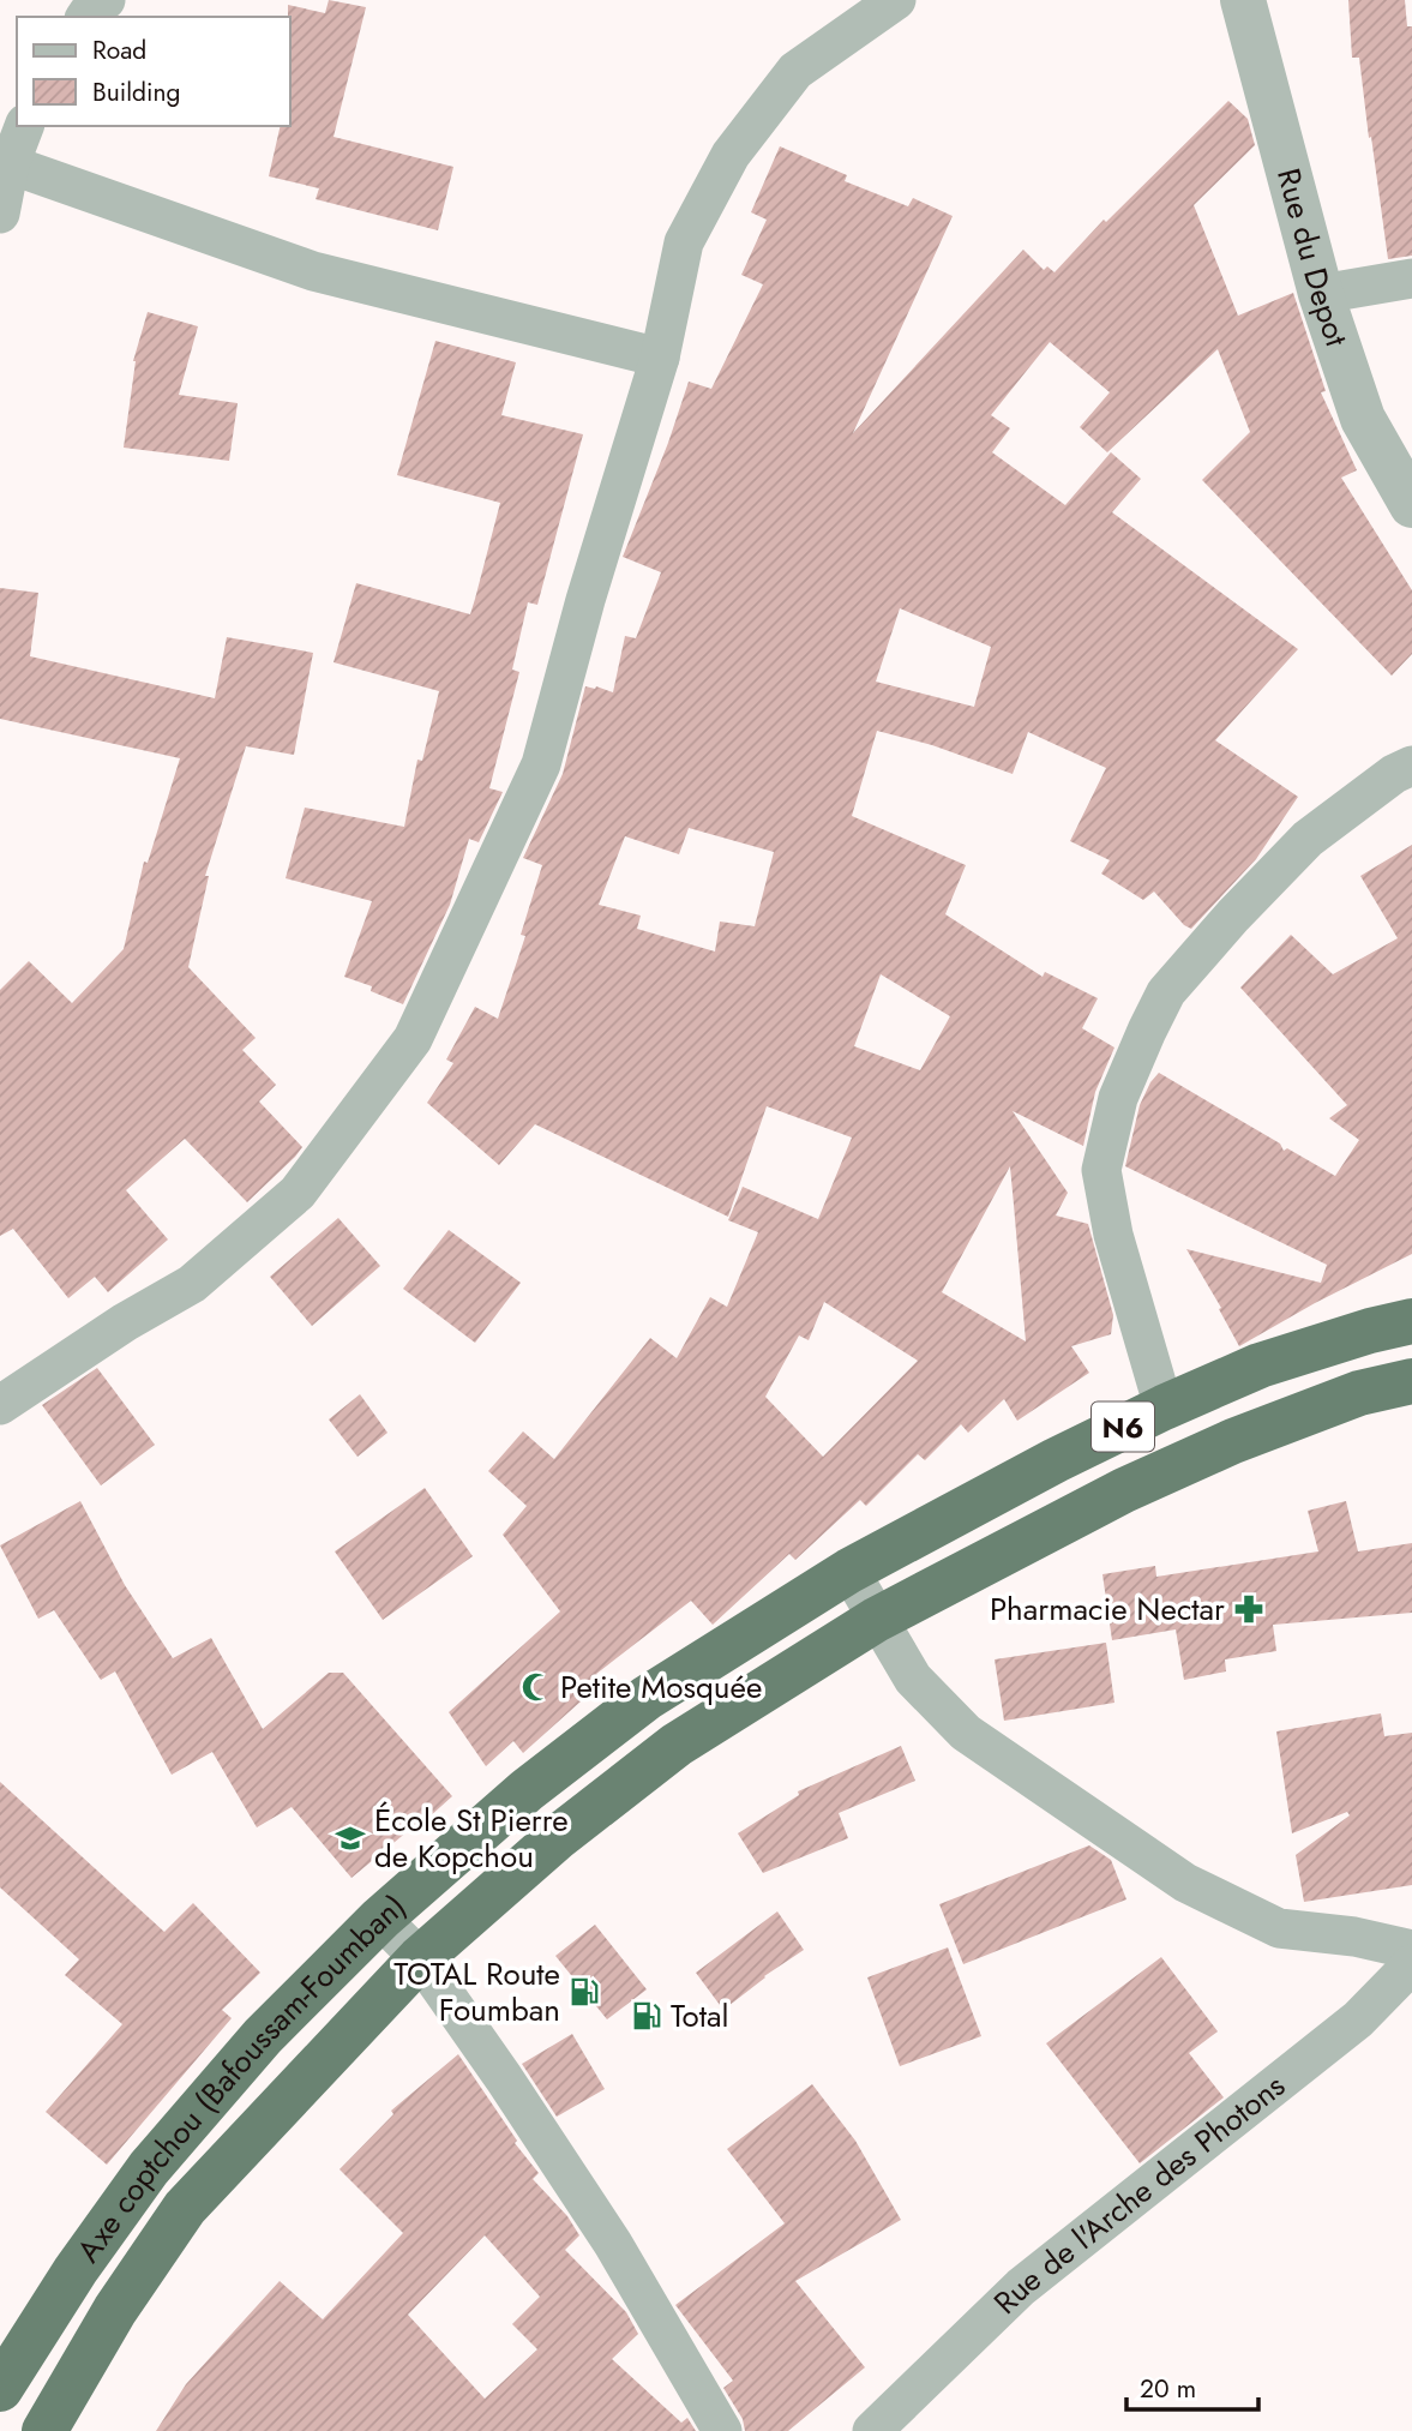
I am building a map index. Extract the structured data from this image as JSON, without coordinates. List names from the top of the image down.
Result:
{
  "streets": {
    "highway": ["N6", "Axe coptchou (Bafoussam-Foumban)"],
    "street": ["Rue du Depot", "Rue de l'Arche des Photons"]
  },
  "crossings": [
    ["N6", "Axe coptchou (Bafoussam-Foumban)"]
  ],
  "places": {
    "pharmacy": ["Pharmacie Nectar"],
    "mosque": ["Petite Mosquée"],
    "school or university": ["École St Pierre de Kopchou"],
    "fuel station": ["TOTAL Route Foumban", "Total"]
  },
  "legend": ["Road", "Building"],
  "scale_bar": "20 m"
}
